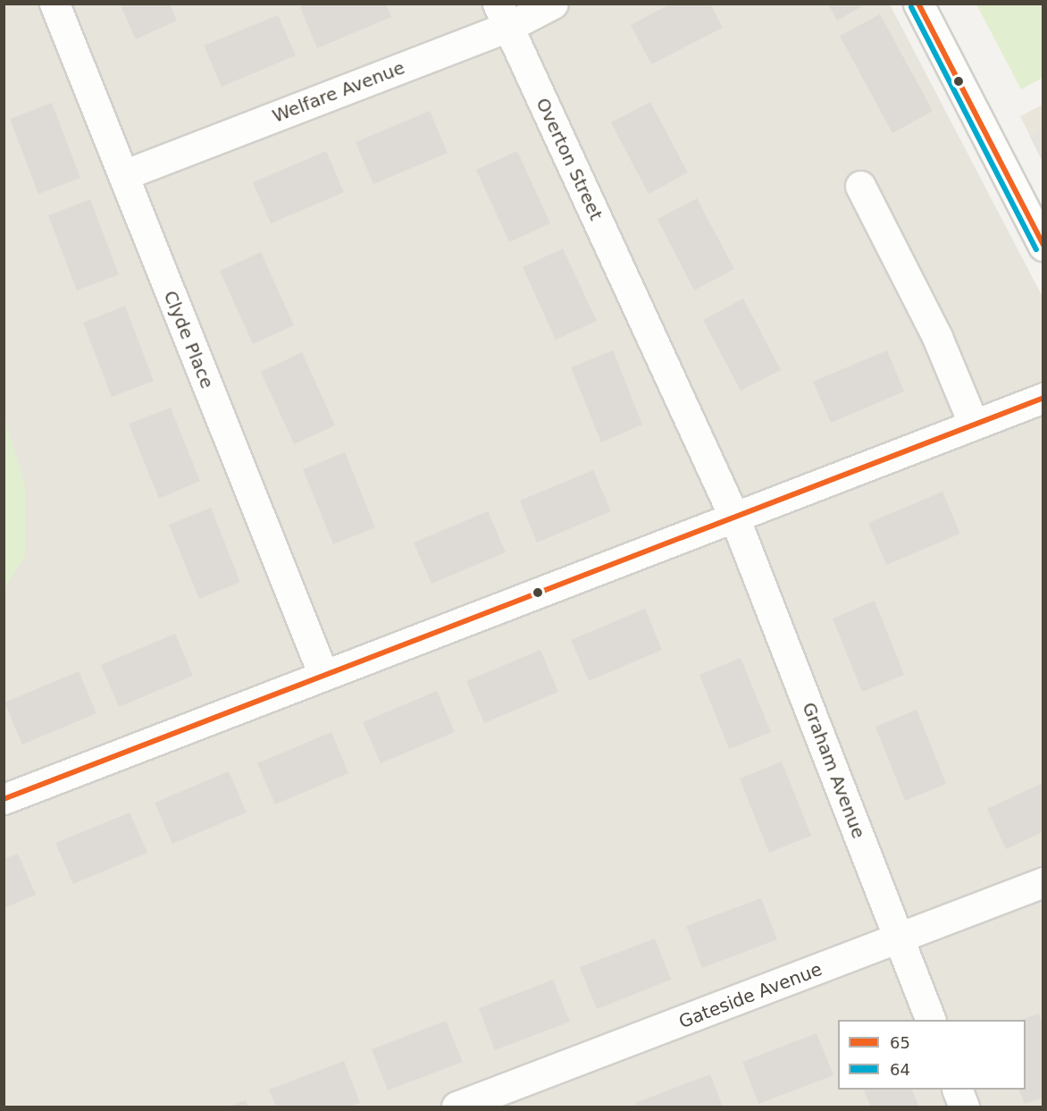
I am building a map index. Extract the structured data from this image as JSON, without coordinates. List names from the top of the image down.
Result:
{
  "streets": {
    "street": [
      "Welfare Avenue",
      "Overton Street",
      "Clyde Place",
      "Graham Avenue",
      "Gateside Avenue"
    ]
  },
  "crossings": [
    ["Welfare Avenue", "Overton Street"],
    ["Welfare Avenue", "Clyde Place"],
    ["Overton Street", "Graham Avenue"],
    ["Graham Avenue", "Gateside Avenue"]
  ],
  "lines": ["transit line 65", "transit line 64"],
  "legend": ["65", "64"]
}
